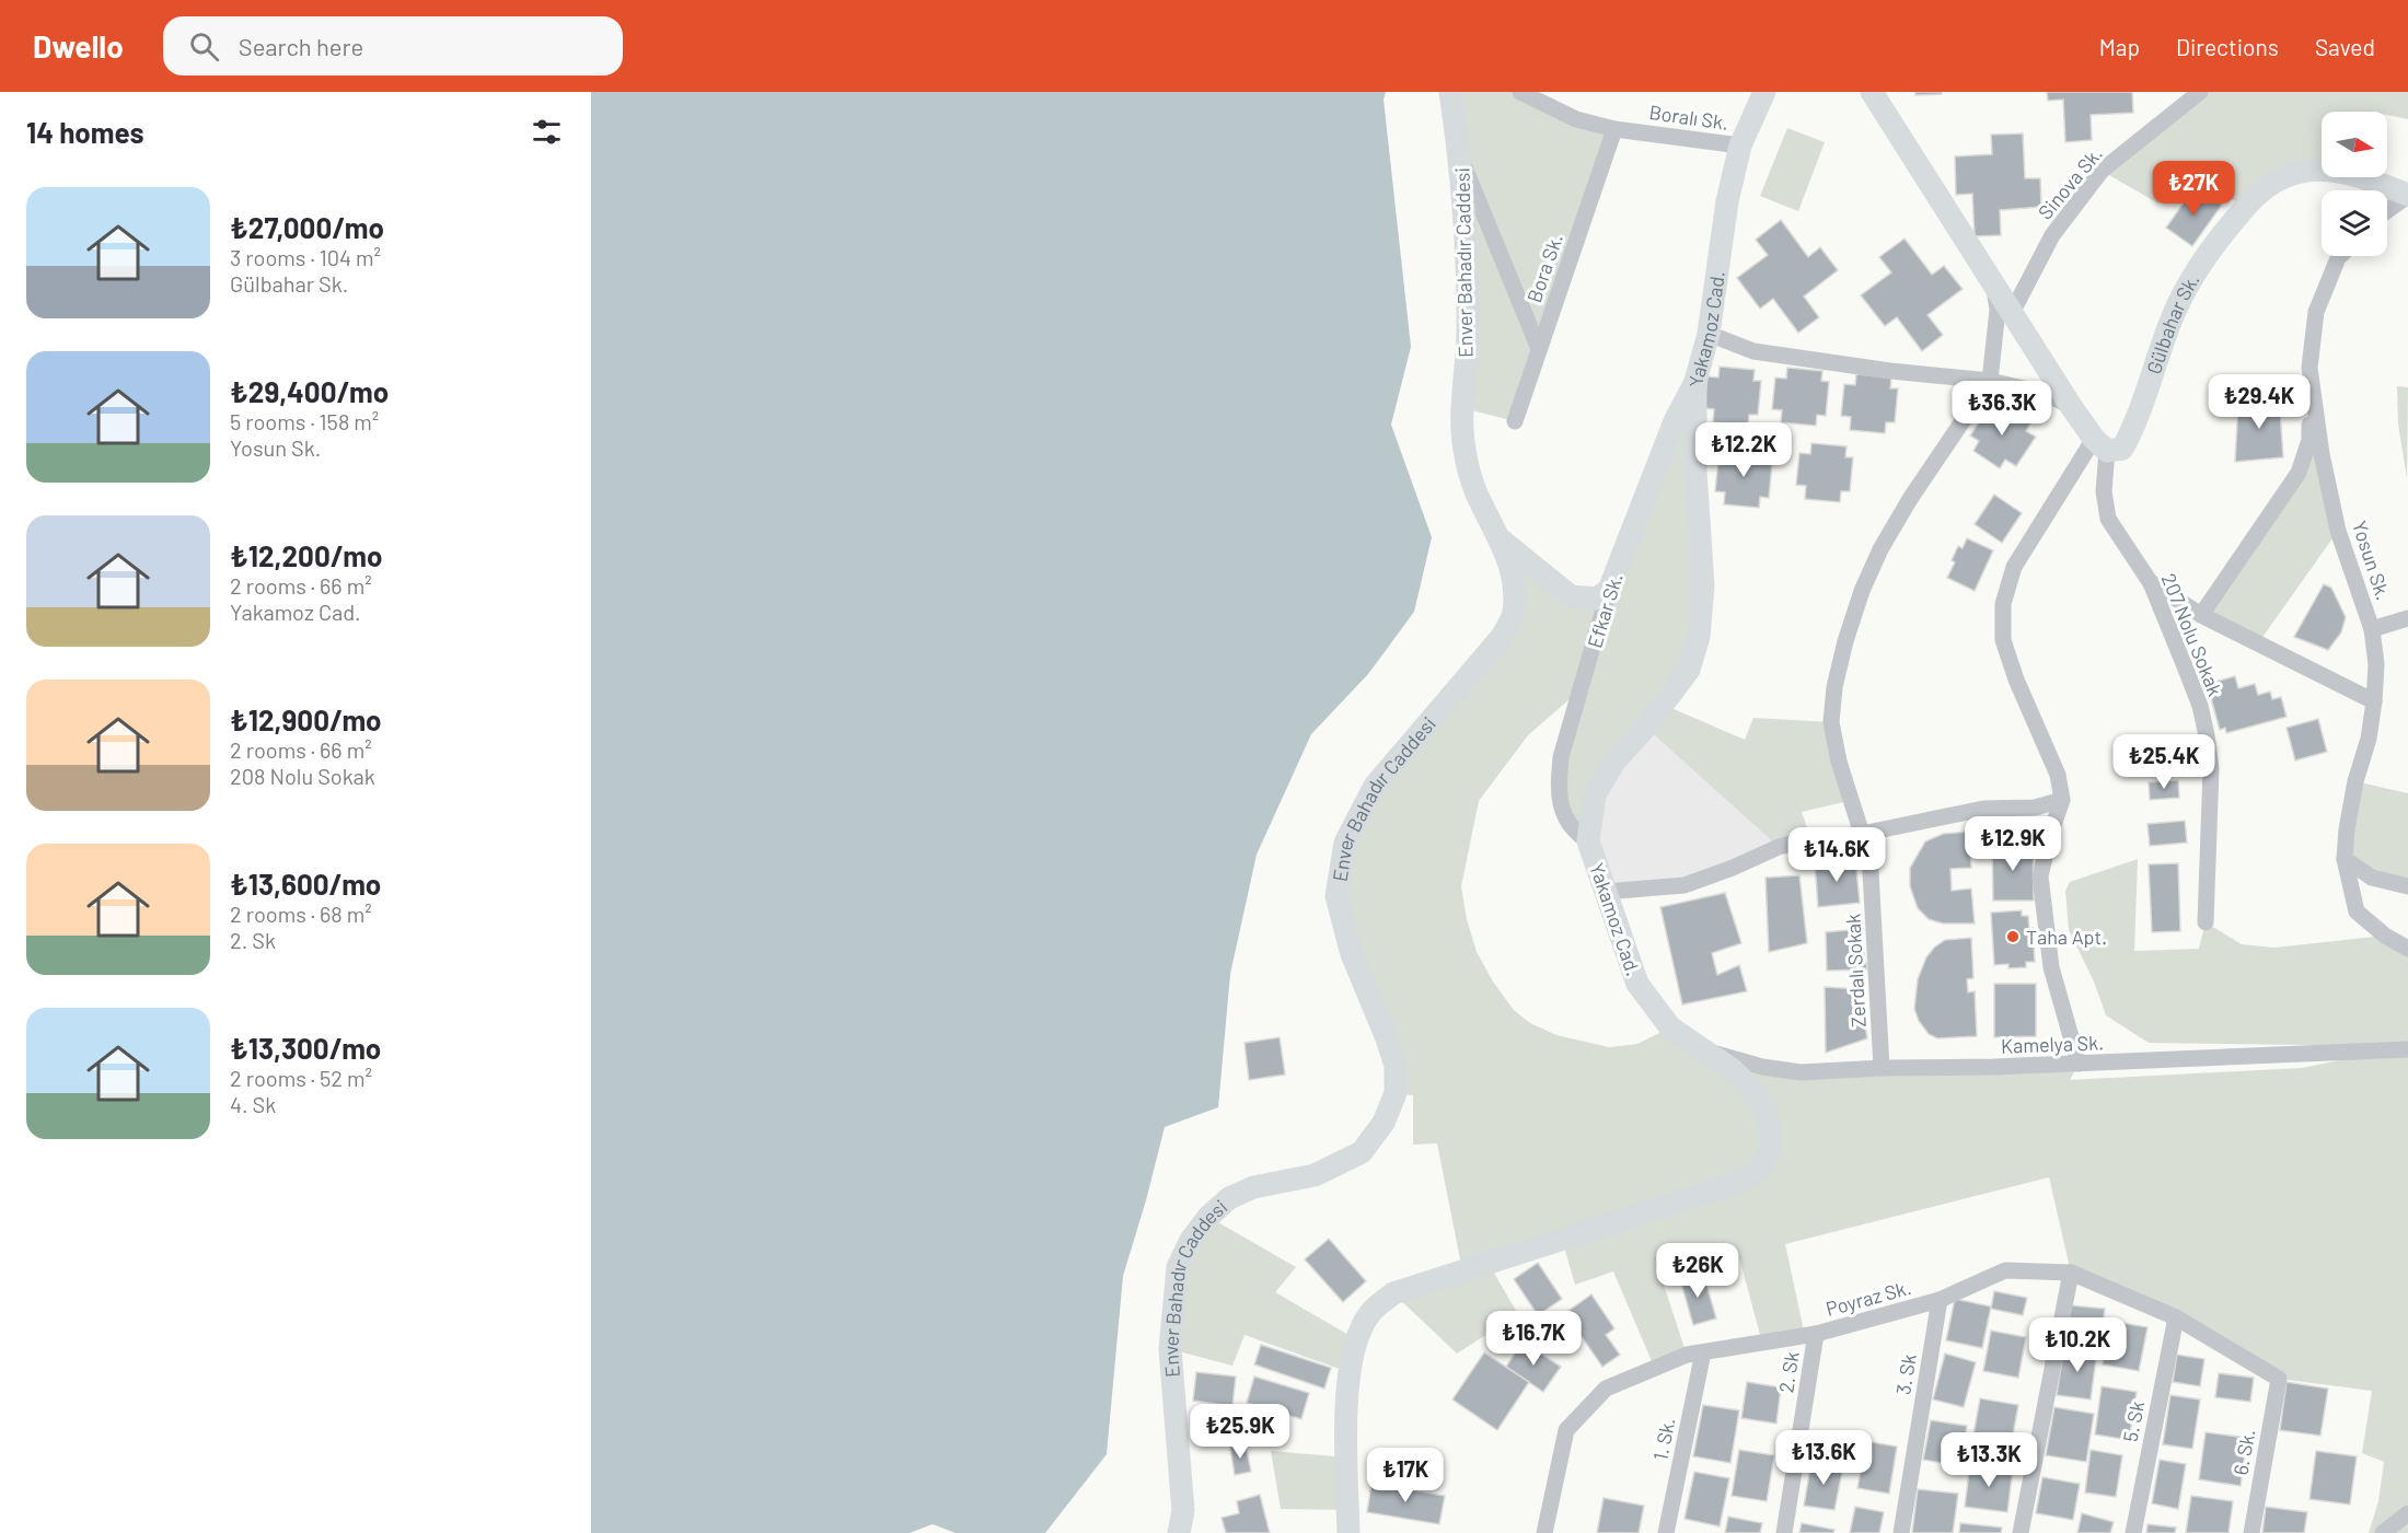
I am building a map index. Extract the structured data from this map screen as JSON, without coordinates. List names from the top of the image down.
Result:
{
  "streets": {
    "street": [
      "Boralı Sk.",
      "Sinova Sk.",
      "Enver Bahadır Caddesi",
      "Bora Sk.",
      "Gülbahar Sk.",
      "Yakamoz Cad.",
      "Yosun Sk.",
      "Efkar Sk.",
      "207 Nolu Sokak",
      "Zerdalı Sokak",
      "Kamelya Sk.",
      "Poyraz Sk.",
      "2. Sk",
      "3. Sk",
      "5. Sk",
      "1. Sk.",
      "6. Sk."
    ]
  },
  "crossings": [
    ["Boralı Sk.", "Bora Sk."],
    ["Boralı Sk.", "Yakamoz Cad."],
    ["Gülbahar Sk.", "207 Nolu Sokak"],
    ["Yakamoz Cad.", "Efkar Sk."],
    ["Yakamoz Cad.", "Kamelya Sk."],
    ["Zerdalı Sokak", "Kamelya Sk."],
    ["Poyraz Sk.", "2. Sk"],
    ["Poyraz Sk.", "3. Sk"],
    ["Poyraz Sk.", "5. Sk"],
    ["Poyraz Sk.", "1. Sk."],
    ["Poyraz Sk.", "6. Sk."]
  ],
  "places": ["Taha Apt."],
  "north": "right",
  "page": {
    "header": "Dwello",
    "search": "Search here",
    "nav": ["Map", "Directions", "Saved"],
    "heading": "14 homes",
    "price": [
      "₺27K",
      "₺29.4K",
      "₺36.3K",
      "₺12.2K",
      "₺25.4K",
      "₺12.9K",
      "₺14.6K",
      "₺26K",
      "₺16.7K",
      "₺10.2K",
      "₺25.9K",
      "₺13.6K",
      "₺13.3K",
      "₺17K"
    ],
    "list": [
      {
        "name": "₺27,000/mo",
        "note": "3 rooms · 104 m² · Gülbahar Sk."
      },
      {
        "name": "₺29,400/mo",
        "note": "5 rooms · 158 m² · Yosun Sk."
      },
      {
        "name": "₺12,200/mo",
        "note": "2 rooms · 66 m² · Yakamoz Cad."
      },
      {
        "name": "₺12,900/mo",
        "note": "2 rooms · 66 m² · 208 Nolu Sokak"
      },
      {
        "name": "₺13,600/mo",
        "note": "2 rooms · 68 m² · 2. Sk"
      },
      {
        "name": "₺13,300/mo",
        "note": "2 rooms · 52 m² · 4. Sk"
      }
    ]
  }
}
